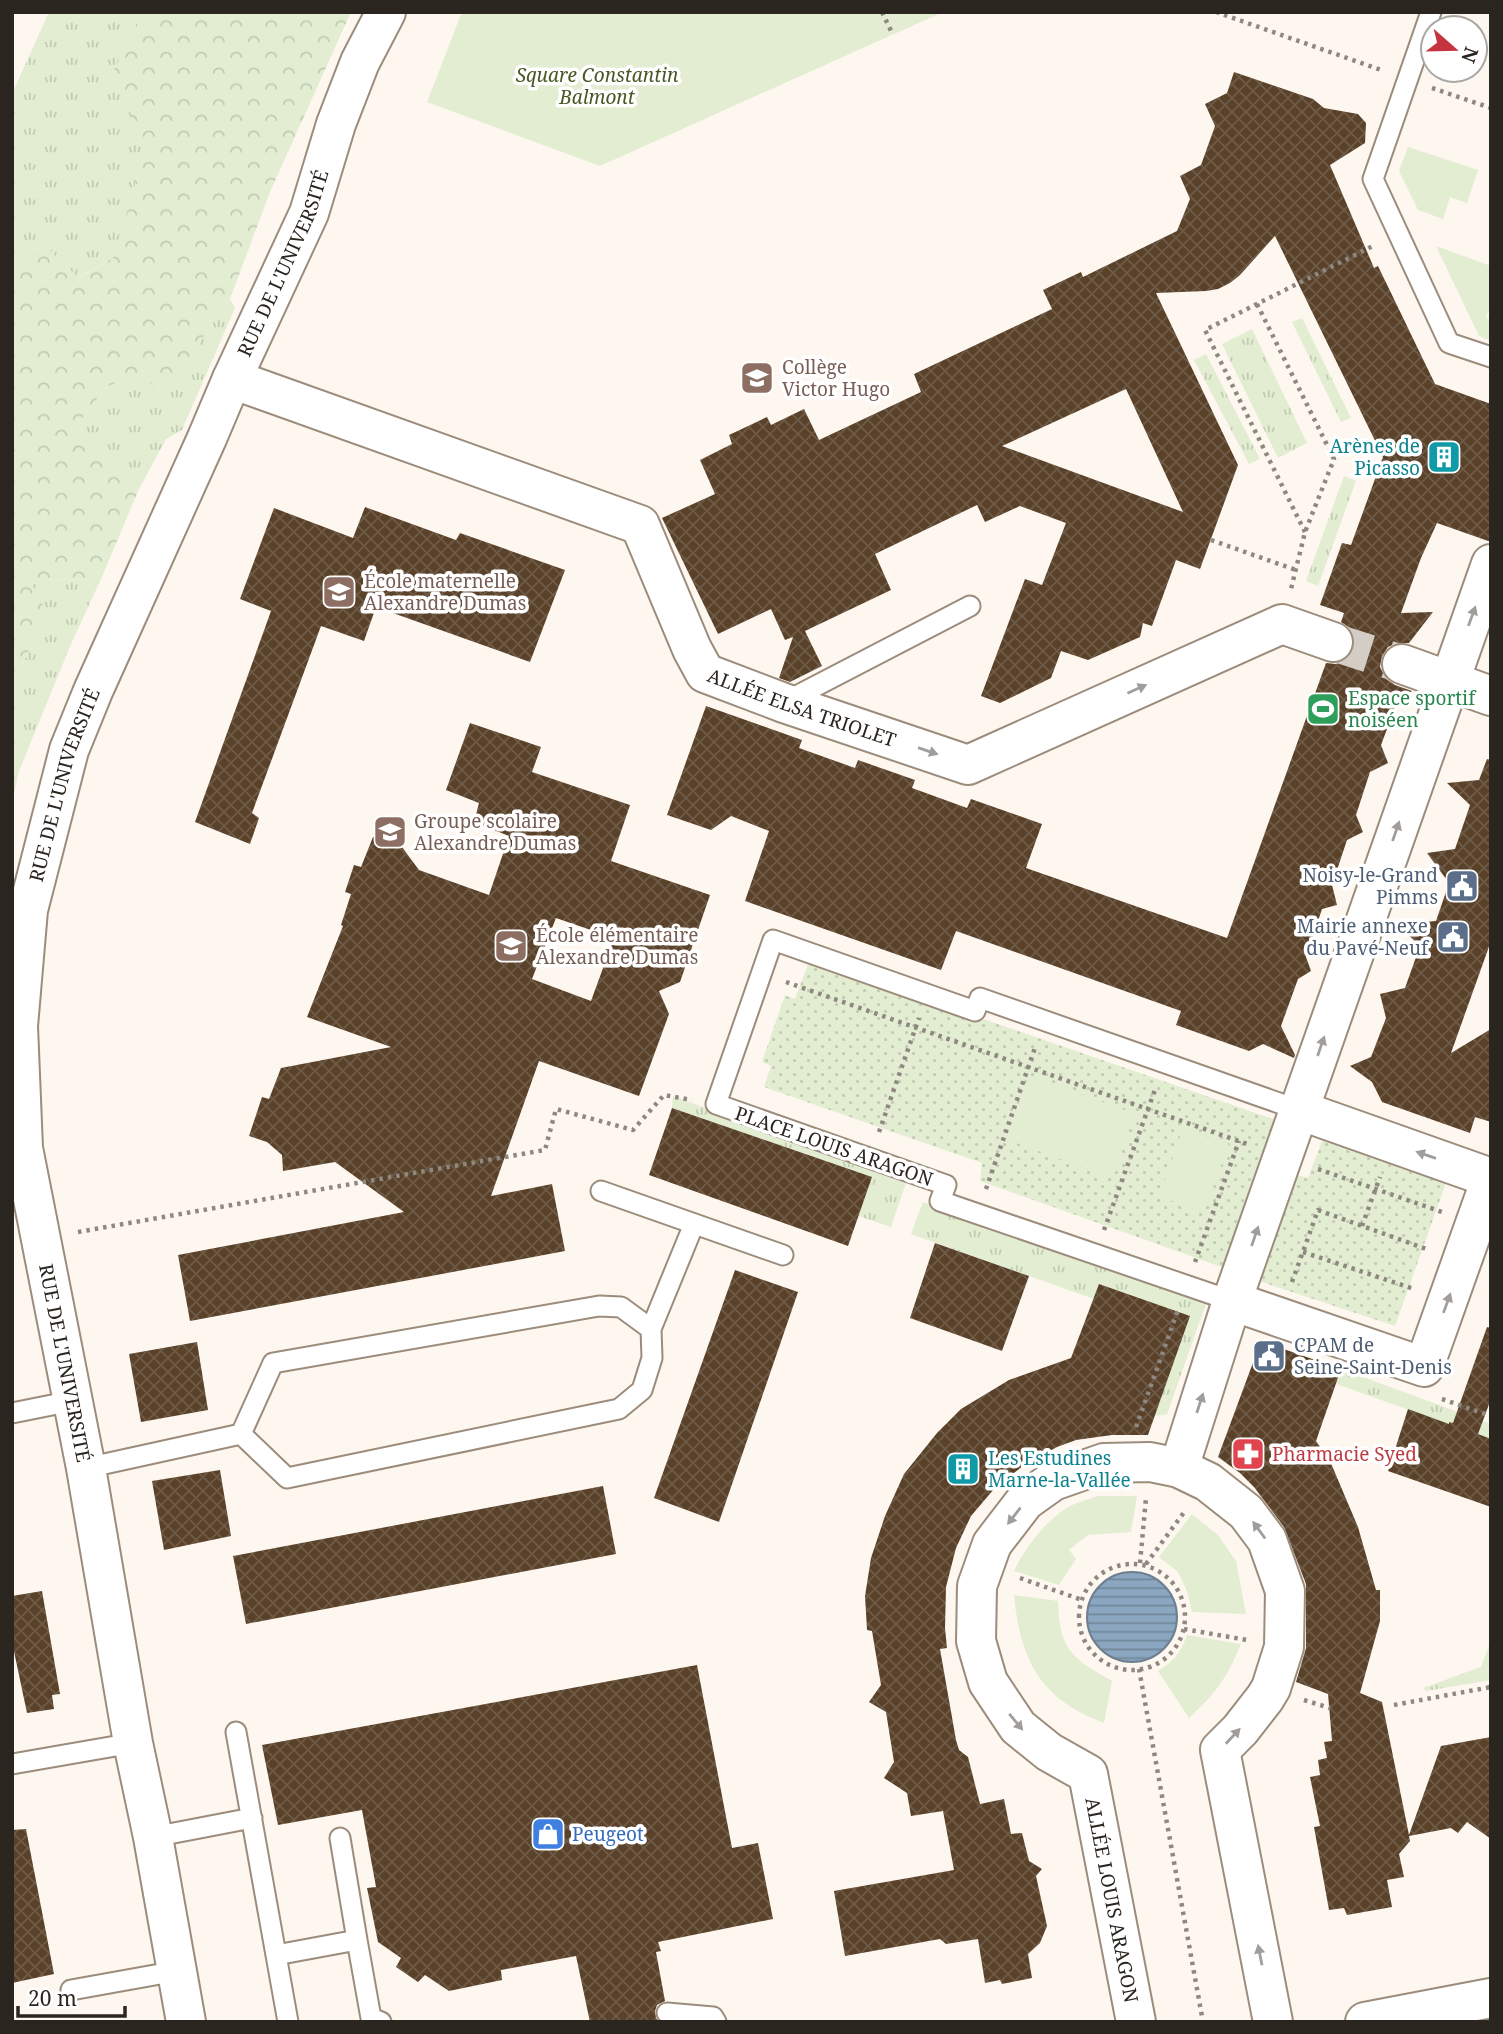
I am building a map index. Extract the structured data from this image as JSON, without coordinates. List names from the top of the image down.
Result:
{
  "streets": {
    "street": [
      "RUE DE L'UNIVERSITÉ",
      "ALLÉE ELSA TRIOLET",
      "PLACE LOUIS ARAGON",
      "ALLÉE LOUIS ARAGON"
    ]
  },
  "crossings": [
    ["RUE DE L'UNIVERSITÉ", "ALLÉE ELSA TRIOLET"]
  ],
  "one_way": ["ALLÉE ELSA TRIOLET"],
  "parks": ["Square Constantin Balmont"],
  "places": {
    "school or university": [
      "Collège Victor Hugo",
      "École maternelle Alexandre Dumas",
      "Groupe scolaire Alexandre Dumas",
      "École élémentaire Alexandre Dumas"
    ],
    "building": ["Arènes de Picasso", "Les Estudines Marne-la-Vallée"],
    "sports": ["Espace sportif noiséen"],
    "public building": ["Noisy-le-Grand Pimms", "Mairie annexe du Pavé-Neuf", "CPAM de Seine-Saint-Denis"],
    "pharmacy": ["Pharmacie Syed"],
    "shop": ["Peugeot"]
  },
  "scale_bar": "20 m",
  "north": "right"
}
